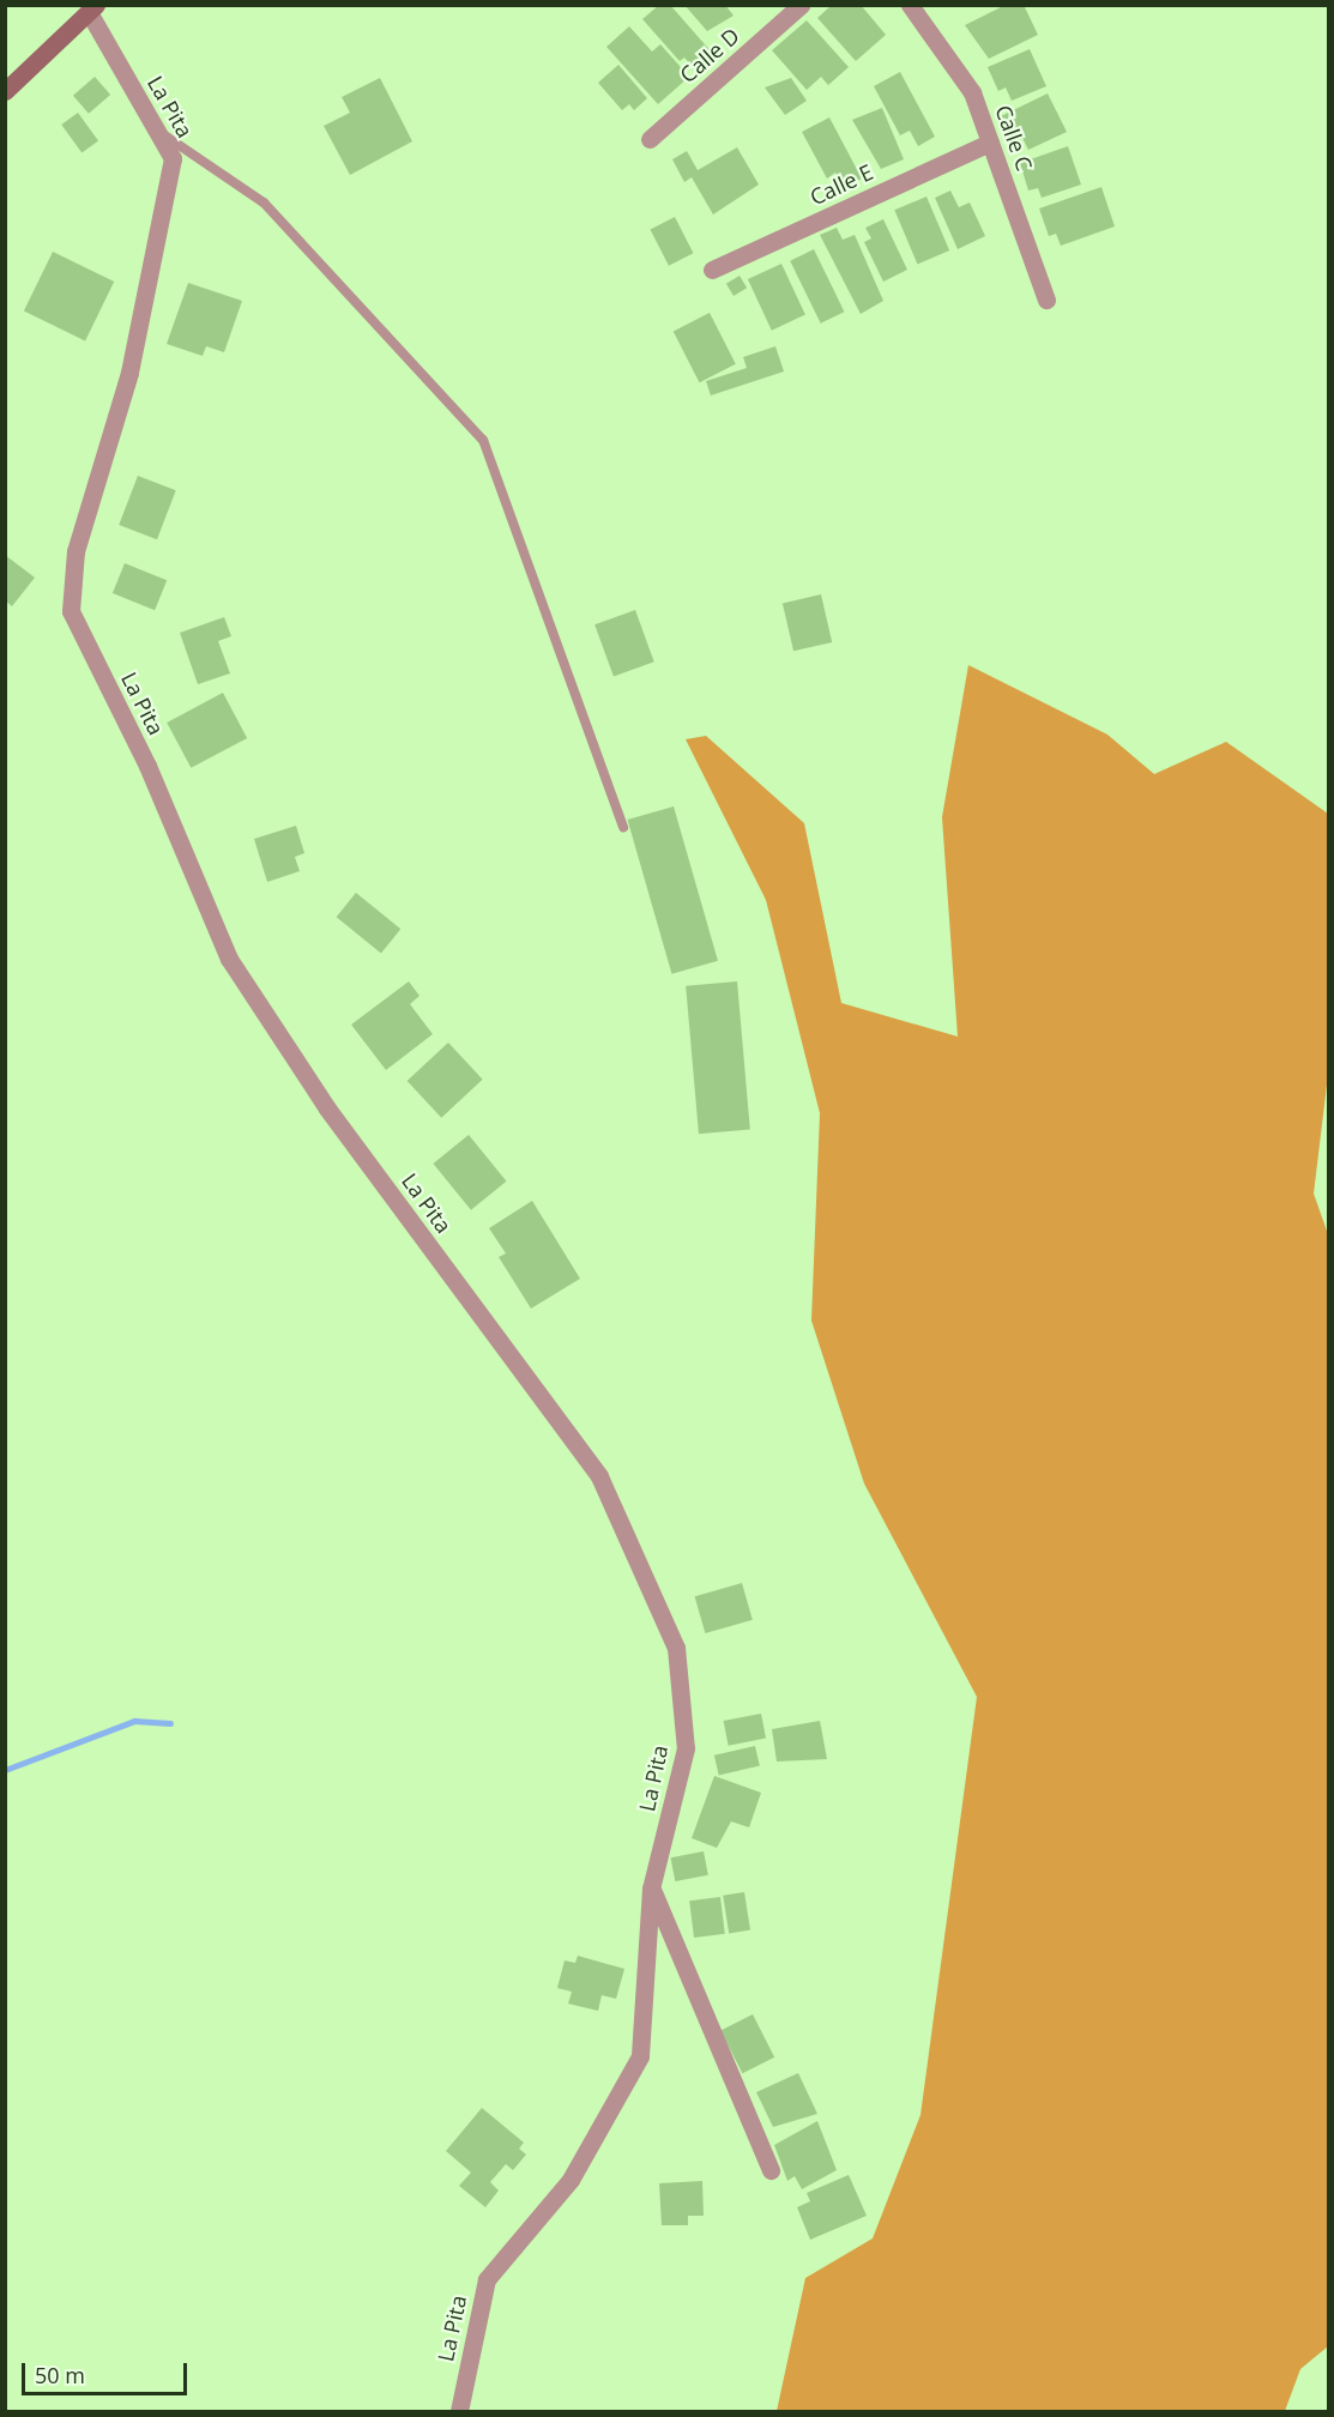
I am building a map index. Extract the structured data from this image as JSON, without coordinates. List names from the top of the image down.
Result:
{
  "streets": {
    "street": [
      "Calle D",
      "La Pita",
      "Calle C",
      "Calle E"
    ]
  },
  "crossings": [
    ["Calle C", "Calle E"]
  ],
  "scale_bar": "50 m"
}
